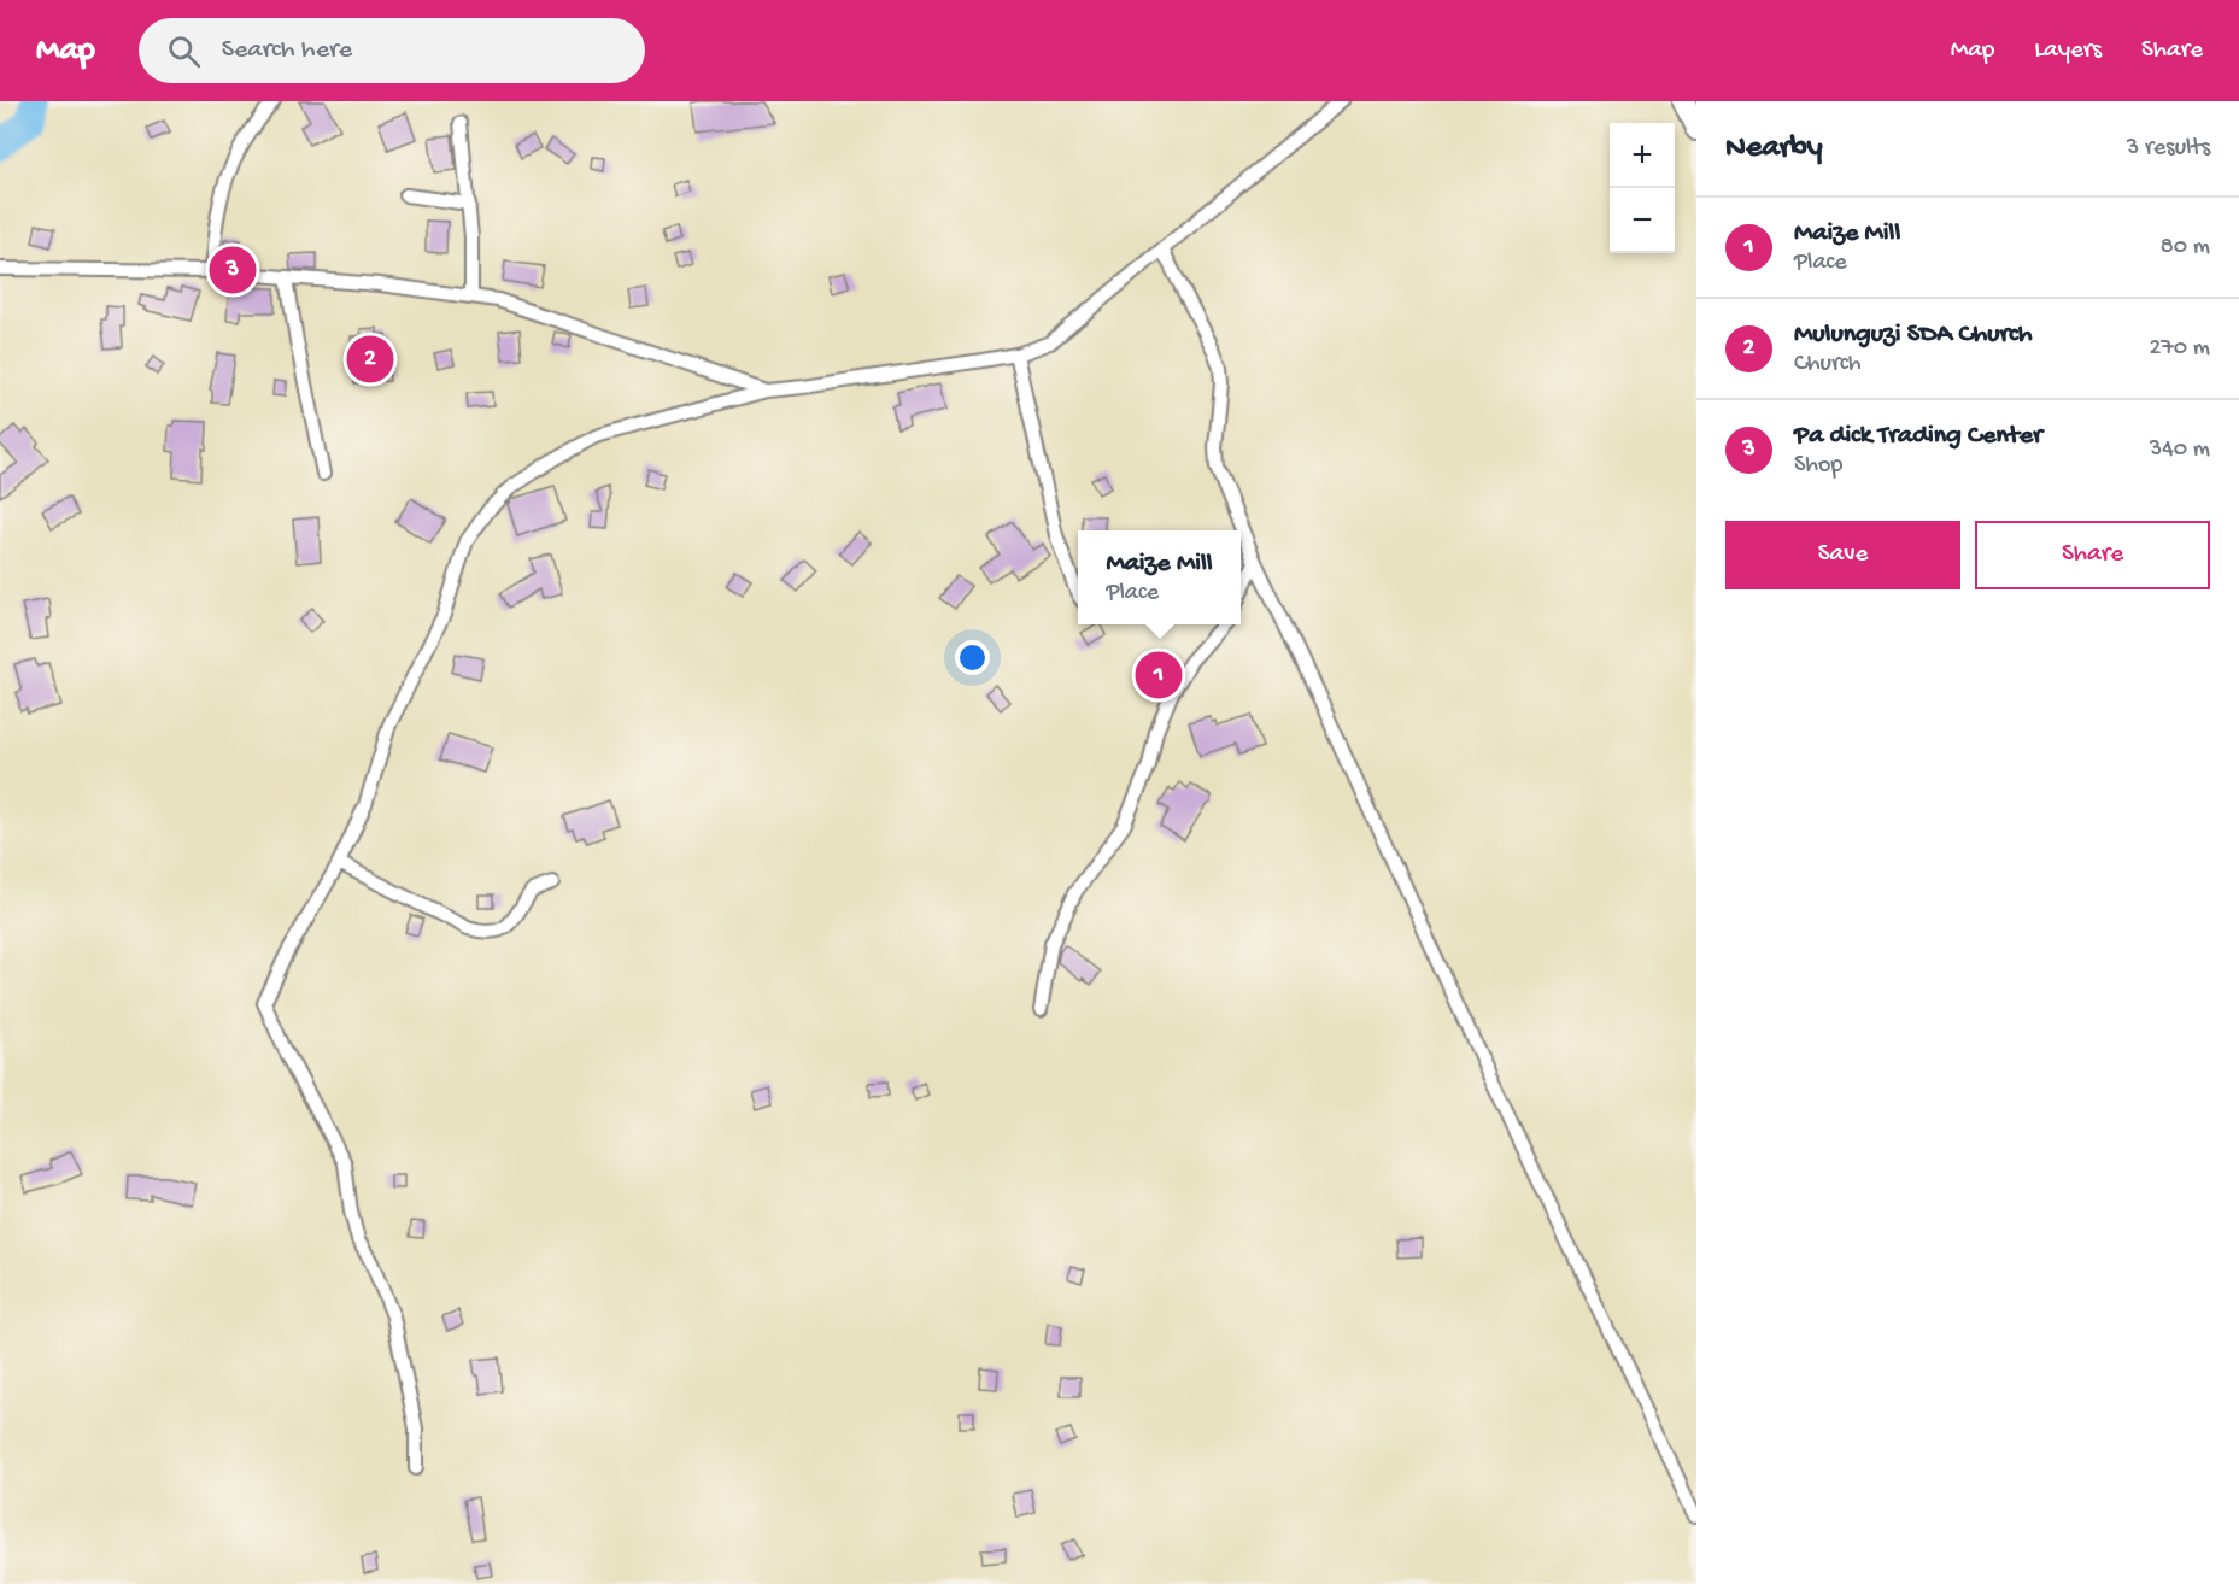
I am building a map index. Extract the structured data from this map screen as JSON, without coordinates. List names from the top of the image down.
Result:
{
  "page": {
    "header": "Map",
    "search": "Search here",
    "nav": ["Map", "Layers", "Share"],
    "heading": ["Nearby", "3 results"],
    "map_buttons": ["+", "−"],
    "list": [
      {
        "mark": "1",
        "name": "Maize Mill",
        "note": "Place",
        "value": "80 m"
      },
      {
        "mark": "2",
        "name": "Mulunguzi SDA Church",
        "note": "Church",
        "value": "270 m"
      },
      {
        "mark": "3",
        "name": "Pa dick Trading Center",
        "note": "Shop",
        "value": "340 m"
      }
    ],
    "pins": ["3", "2", "1"],
    "buttons": ["Save", "Share"],
    "popup": ["Maize Mill", "Place"]
  }
}
